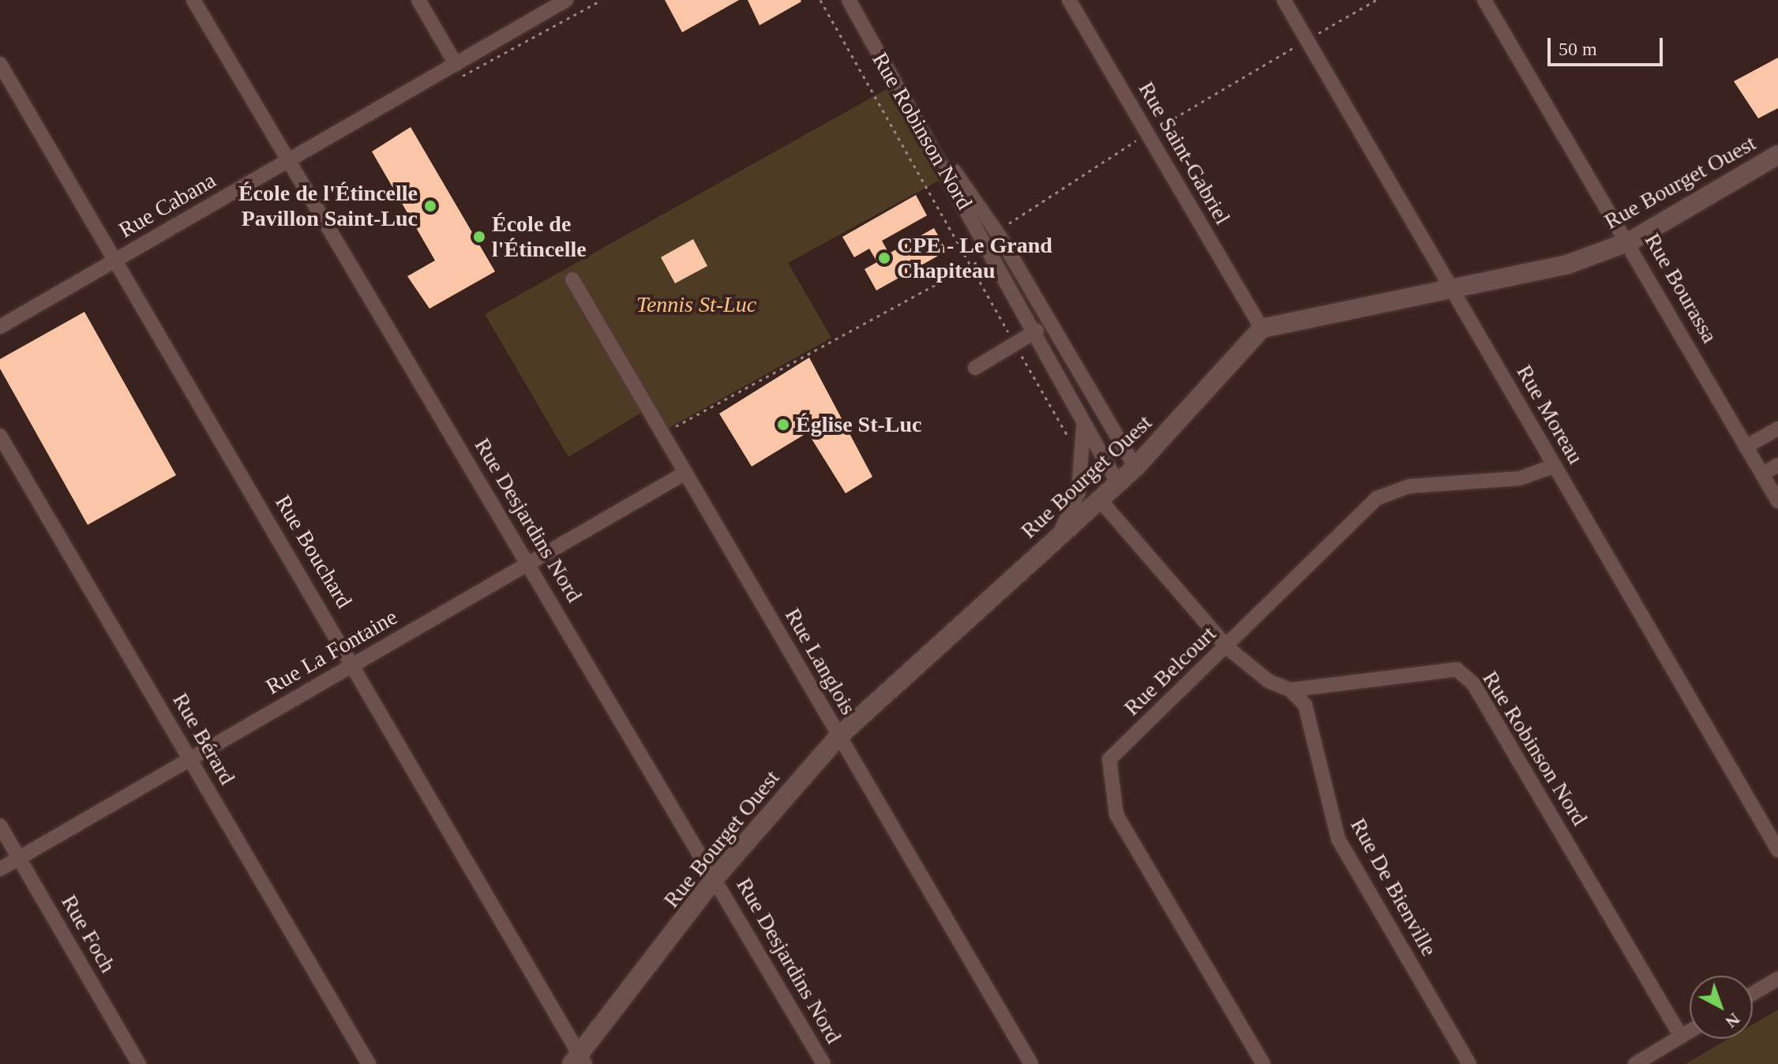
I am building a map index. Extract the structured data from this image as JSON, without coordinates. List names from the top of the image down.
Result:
{
  "streets": {
    "street": [
      "Rue Robinson Nord",
      "Rue Saint-Gabriel",
      "Rue Bourget Ouest",
      "Rue Cabana",
      "Rue Bourassa",
      "Rue Moreau",
      "Rue Desjardins Nord",
      "Rue Bouchard",
      "Rue La Fontaine",
      "Rue Langlois",
      "Rue Belcourt",
      "Rue Bérard",
      "Rue De Bienville",
      "Rue Foch"
    ]
  },
  "crossings": [
    ["Rue Robinson Nord", "Rue Bourget Ouest"],
    ["Rue Robinson Nord", "Rue De Bienville"],
    ["Rue Saint-Gabriel", "Rue Bourget Ouest"],
    ["Rue Bourget Ouest", "Rue Bourassa"],
    ["Rue Bourget Ouest", "Rue Moreau"],
    ["Rue Bourget Ouest", "Rue Desjardins Nord"],
    ["Rue Bourget Ouest", "Rue Bouchard"],
    ["Rue Bourget Ouest", "Rue Langlois"],
    ["Rue Cabana", "Rue Desjardins Nord"],
    ["Rue Cabana", "Rue Bouchard"],
    ["Rue Moreau", "Rue Belcourt"],
    ["Rue Desjardins Nord", "Rue La Fontaine"],
    ["Rue Bouchard", "Rue La Fontaine"],
    ["Rue La Fontaine", "Rue Langlois"],
    ["Rue La Fontaine", "Rue Bérard"],
    ["Rue La Fontaine", "Rue Foch"]
  ],
  "parks": ["Tennis St-Luc"],
  "places": [
    "École de l'Étincelle Pavillon Saint-Luc",
    "École de l'Étincelle",
    "CPE - Le Grand Chapiteau",
    "Église St-Luc"
  ],
  "scale_bar": "50 m",
  "north": "bottom right"
}
